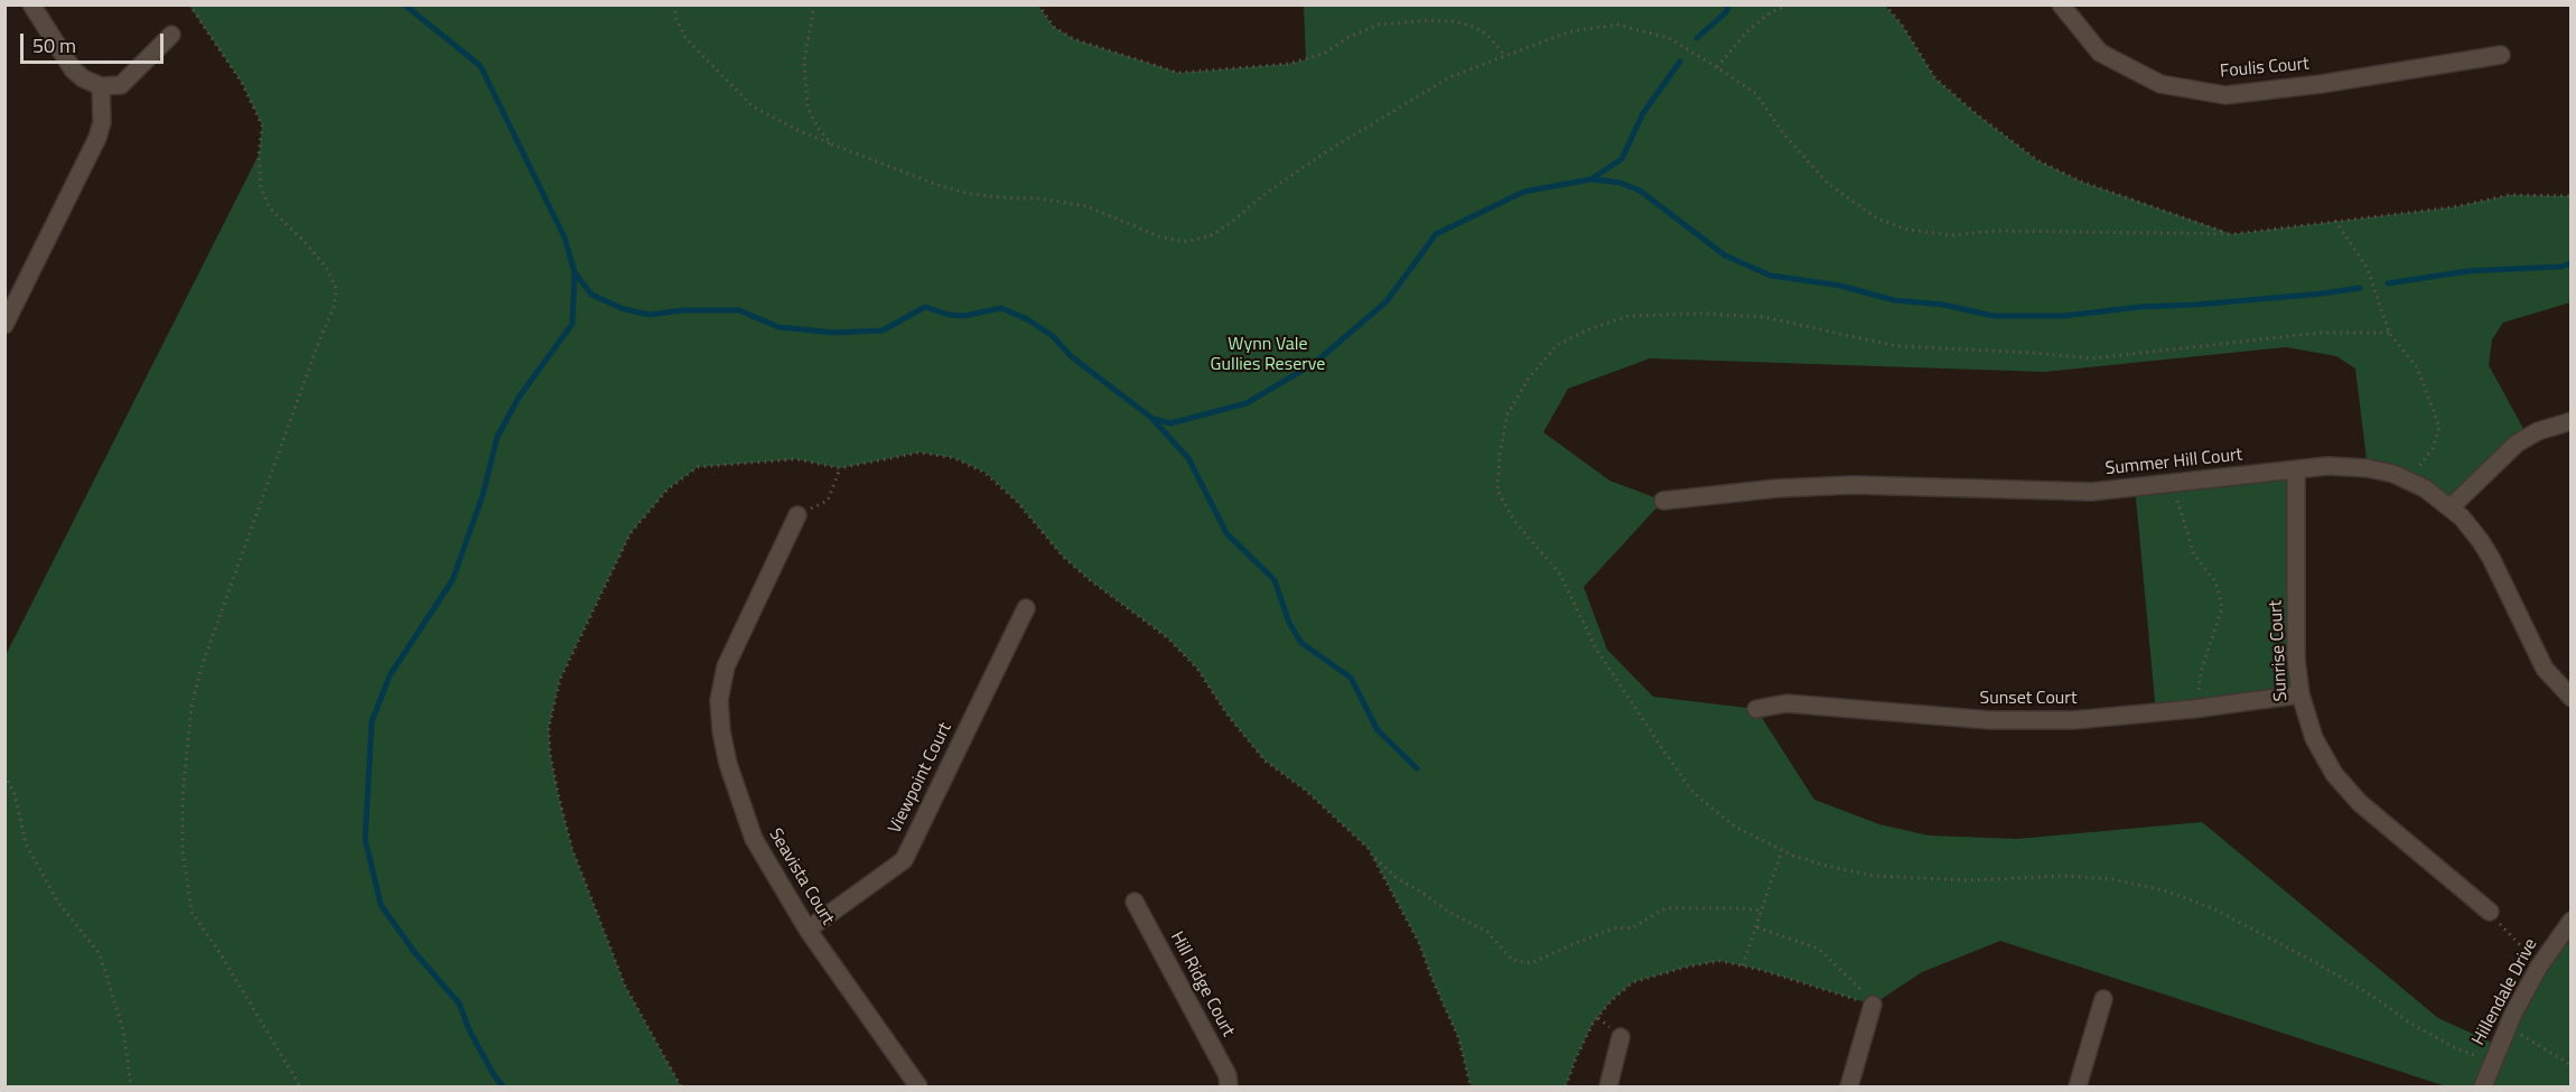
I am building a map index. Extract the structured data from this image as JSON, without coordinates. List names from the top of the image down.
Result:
{
  "streets": {
    "street": [
      "Foulis Court",
      "Summer Hill Court",
      "Sunrise Court",
      "Sunset Court",
      "Viewpoint Court",
      "Seavista Court",
      "Hill Ridge Court",
      "Hillendale Drive"
    ]
  },
  "crossings": [
    ["Summer Hill Court", "Sunrise Court"],
    ["Sunrise Court", "Sunset Court"],
    ["Viewpoint Court", "Seavista Court"]
  ],
  "parks": ["Wynn Vale Gullies Reserve"],
  "scale_bar": "50 m"
}
